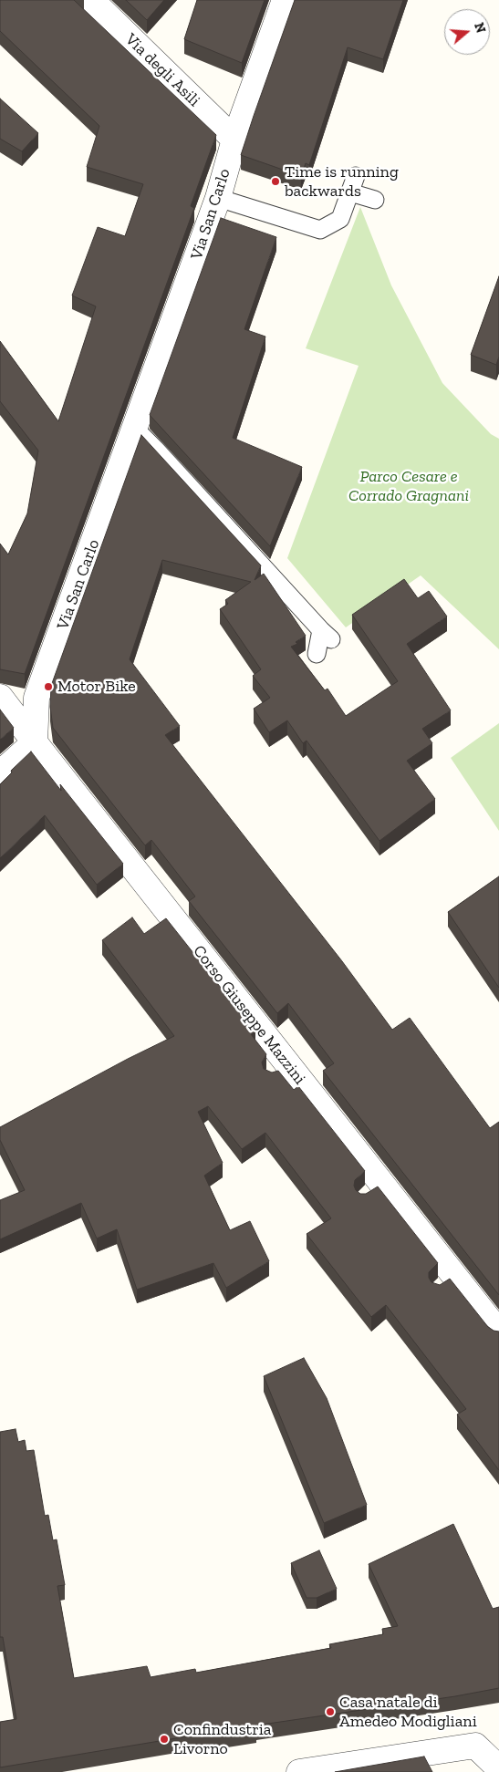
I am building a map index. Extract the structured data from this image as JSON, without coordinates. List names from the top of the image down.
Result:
{
  "streets": {
    "street": ["Via degli Asili", "Via San Carlo", "Corso Giuseppe Mazzini"]
  },
  "crossings": [
    ["Via degli Asili", "Via San Carlo"],
    ["Via San Carlo", "Corso Giuseppe Mazzini"]
  ],
  "parks": ["Parco Cesare e Corrado Gragnani"],
  "places": [
    "Time is running backwards",
    "Motor Bike",
    "Casa natale di Amedeo Modigliani",
    "Confindustria Livorno"
  ],
  "north": "right"
}
